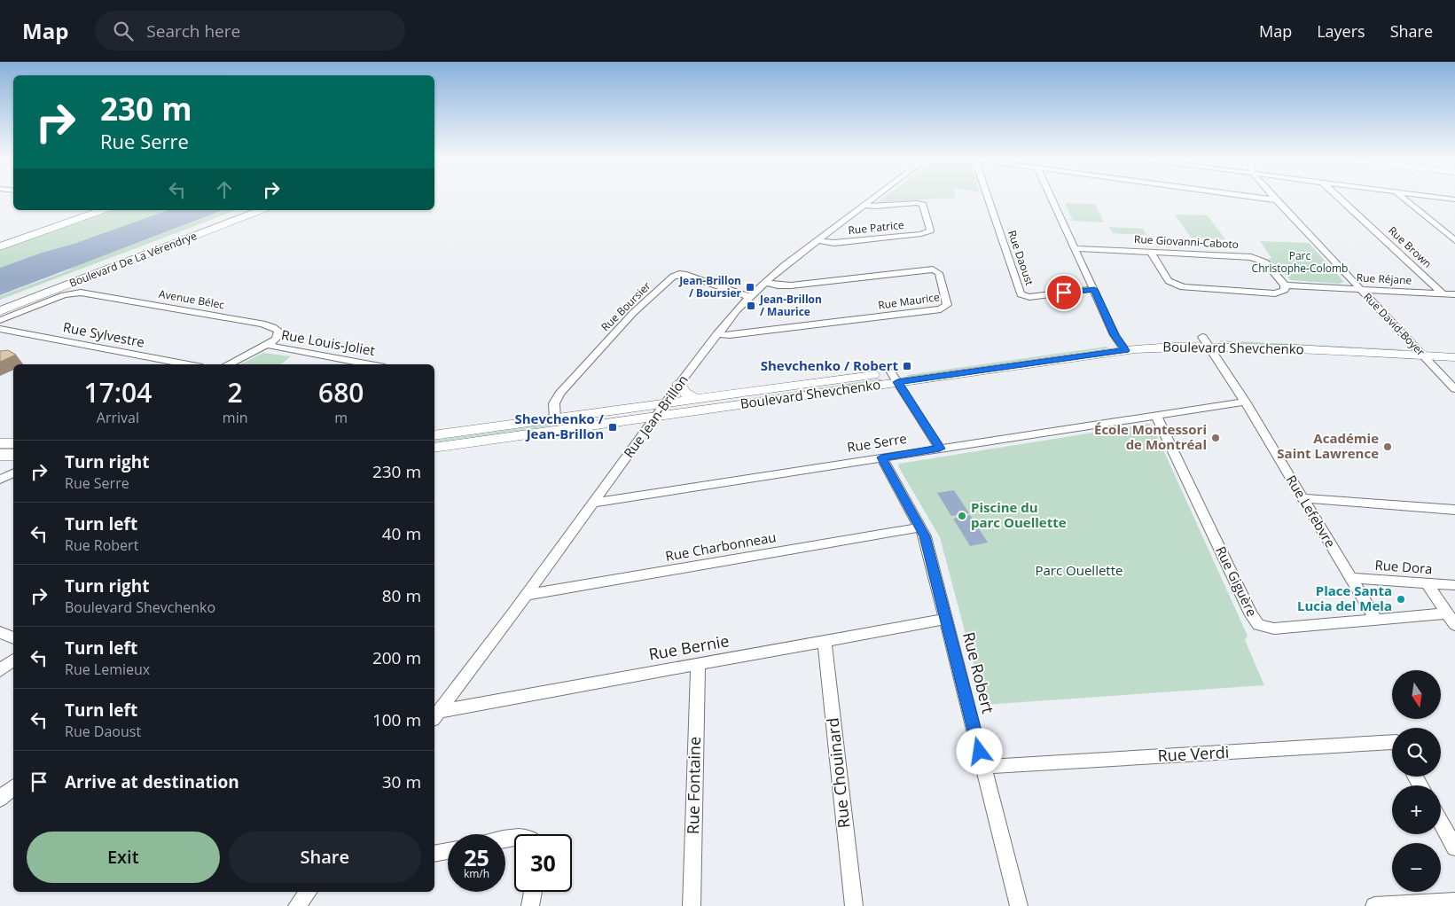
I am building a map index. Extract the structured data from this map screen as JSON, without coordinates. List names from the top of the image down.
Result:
{
  "streets": {
    "street": [
      "Rue Patrice",
      "Rue Giovanni-Caboto",
      "Rue Brown",
      "Rue Daoust",
      "Boulevard De La Vérendrye",
      "Rue Réjane",
      "Avenue Bélec",
      "Rue Maurice",
      "Rue Boursier",
      "Rue David-Boyer",
      "Rue Sylvestre",
      "Rue Louis-Joliet",
      "Boulevard Shevchenko",
      "Rue Jean-Brillon",
      "Rue Serre",
      "Rue Lefebvre",
      "Rue Charbonneau",
      "Rue Dora",
      "Rue Giguère",
      "Rue Bernie",
      "Rue Robert",
      "Rue Verdi",
      "Rue Chouinard",
      "Rue Fontaine"
    ]
  },
  "crossings": [
    ["Rue Patrice", "Rue Jean-Brillon"],
    ["Rue Giovanni-Caboto", "Rue Réjane"],
    ["Rue Brown", "Rue Réjane"],
    ["Rue Réjane", "Rue David-Boyer"],
    ["Avenue Bélec", "Rue Louis-Joliet"],
    ["Rue Maurice", "Rue Jean-Brillon"],
    ["Rue Boursier", "Boulevard Shevchenko"],
    ["Rue Boursier", "Rue Jean-Brillon"],
    ["Rue David-Boyer", "Boulevard Shevchenko"],
    ["Boulevard Shevchenko", "Rue Jean-Brillon"],
    ["Boulevard Shevchenko", "Rue Lefebvre"],
    ["Rue Jean-Brillon", "Rue Serre"],
    ["Rue Jean-Brillon", "Rue Charbonneau"],
    ["Rue Jean-Brillon", "Rue Bernie"],
    ["Rue Serre", "Rue Lefebvre"],
    ["Rue Serre", "Rue Giguère"],
    ["Rue Serre", "Rue Robert"],
    ["Rue Lefebvre", "Rue Dora"],
    ["Rue Lefebvre", "Rue Giguère"],
    ["Rue Charbonneau", "Rue Robert"],
    ["Rue Bernie", "Rue Robert"],
    ["Rue Bernie", "Rue Chouinard"],
    ["Rue Bernie", "Rue Fontaine"],
    ["Rue Robert", "Rue Verdi"]
  ],
  "parks": ["Parc Christophe-Colomb", "Parc Ouellette"],
  "places": {
    "transit": [
      "Jean-Brillon / Boursier",
      "Jean-Brillon / Maurice",
      "Shevchenko / Robert",
      "Shevchenko / Jean-Brillon"
    ],
    "other": [
      "École Montessori de Montréal",
      "Académie Saint Lawrence",
      "Piscine du parc Ouellette",
      "Place Santa Lucia del Mela"
    ]
  },
  "north": "bottom",
  "page": {
    "header": "Map",
    "search": "Search here",
    "nav": ["Map", "Layers", "Share"],
    "turn": ["230 m", "Rue Serre"],
    "eta": [
      "17:04",
      "Arrival",
      "2",
      "min",
      "680",
      "m"
    ],
    "list": [
      {
        "name": "Turn right",
        "note": "Rue Serre",
        "value": "230 m"
      },
      {
        "name": "Turn left",
        "note": "Rue Robert",
        "value": "40 m"
      },
      {
        "name": "Turn right",
        "note": "Boulevard Shevchenko",
        "value": "80 m"
      },
      {
        "name": "Turn left",
        "note": "Rue Lemieux",
        "value": "200 m"
      },
      {
        "name": "Turn left",
        "note": "Rue Daoust",
        "value": "100 m"
      },
      {
        "name": "Arrive at destination",
        "value": "30 m"
      }
    ],
    "map_buttons": ["+", "−"],
    "buttons": ["Exit", "Share"],
    "speed": "25 km/h",
    "limit": "30"
  }
}
